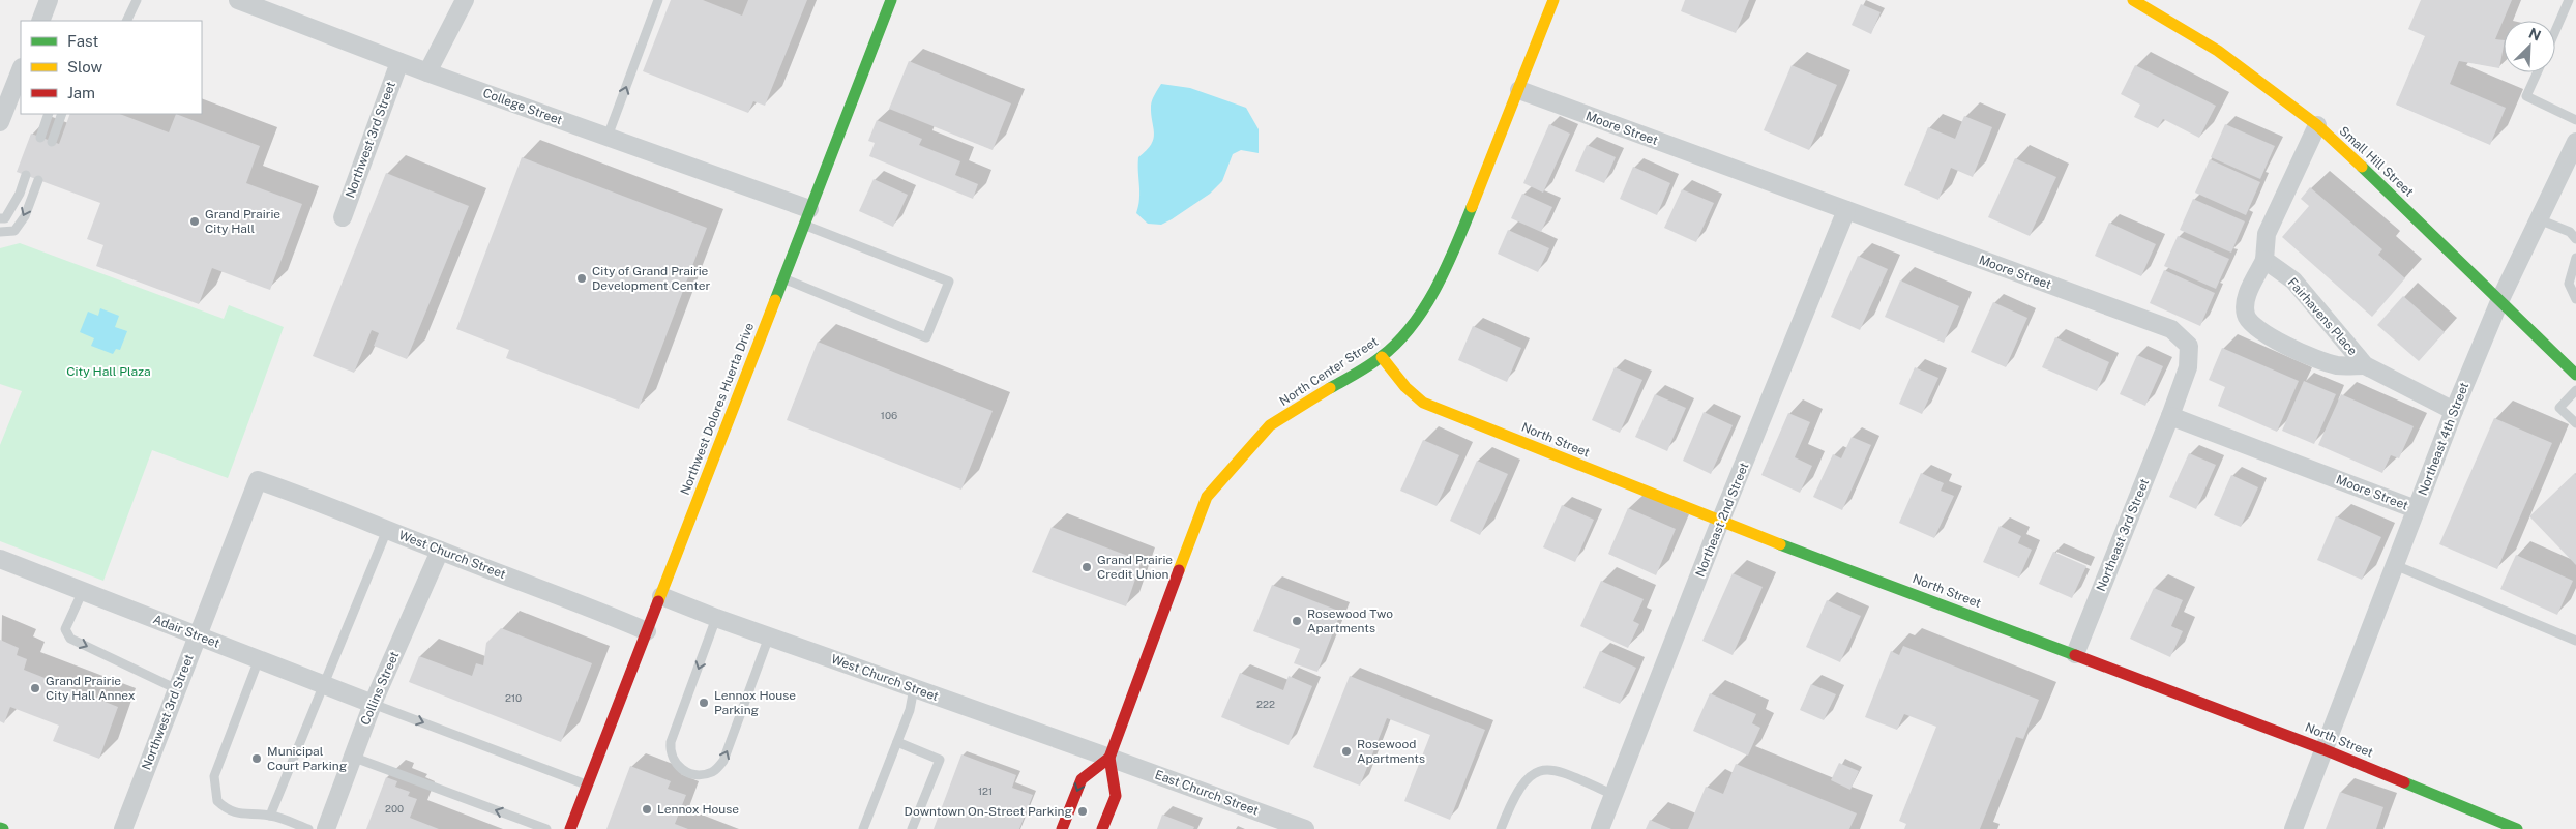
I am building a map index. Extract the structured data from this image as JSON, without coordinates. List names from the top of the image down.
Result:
{
  "streets": {
    "street": [
      "College Street",
      "Moore Street",
      "Northwest 3rd Street",
      "Small Hill Street",
      "Fairhavens Place",
      "North Center Street",
      "Northwest Dolores Huerta Drive",
      "Northeast 4th Street",
      "North Street",
      "Northeast 2nd Street",
      "Northeast 3rd Street",
      "West Church Street",
      "Adair Street",
      "Collins Street",
      "East Church Street"
    ]
  },
  "crossings": [
    ["College Street", "Northwest 3rd Street"],
    ["College Street", "Northwest Dolores Huerta Drive"],
    ["Moore Street", "North Center Street"],
    ["Moore Street", "Northeast 4th Street"],
    ["Moore Street", "Northeast 2nd Street"],
    ["Moore Street", "Northeast 3rd Street"],
    ["Northwest 3rd Street", "West Church Street"],
    ["Northwest 3rd Street", "Adair Street"],
    ["Small Hill Street", "Northeast 4th Street"],
    ["Fairhavens Place", "Northeast 4th Street"],
    ["North Center Street", "North Street"],
    ["North Center Street", "West Church Street"],
    ["North Center Street", "East Church Street"],
    ["Northwest Dolores Huerta Drive", "West Church Street"],
    ["Northeast 4th Street", "North Street"],
    ["North Street", "Northeast 2nd Street"],
    ["North Street", "Northeast 3rd Street"],
    ["West Church Street", "Collins Street"],
    ["West Church Street", "East Church Street"],
    ["Adair Street", "Collins Street"]
  ],
  "parks": ["City Hall Plaza"],
  "places": [
    "Grand Prairie City Hall",
    "City of Grand Prairie Development Center",
    "Grand Prairie Credit Union",
    "Rosewood Two Apartments",
    "Grand Prairie City Hall Annex",
    "Lennox House Parking",
    "Rosewood Apartments",
    "Municipal Court Parking",
    "Lennox House",
    "Downtown On-Street Parking"
  ],
  "house_numbers": [
    "106",
    "210",
    "222",
    "121",
    "200"
  ],
  "legend": ["Fast", "Slow", "Jam"],
  "north": "top right"
}
